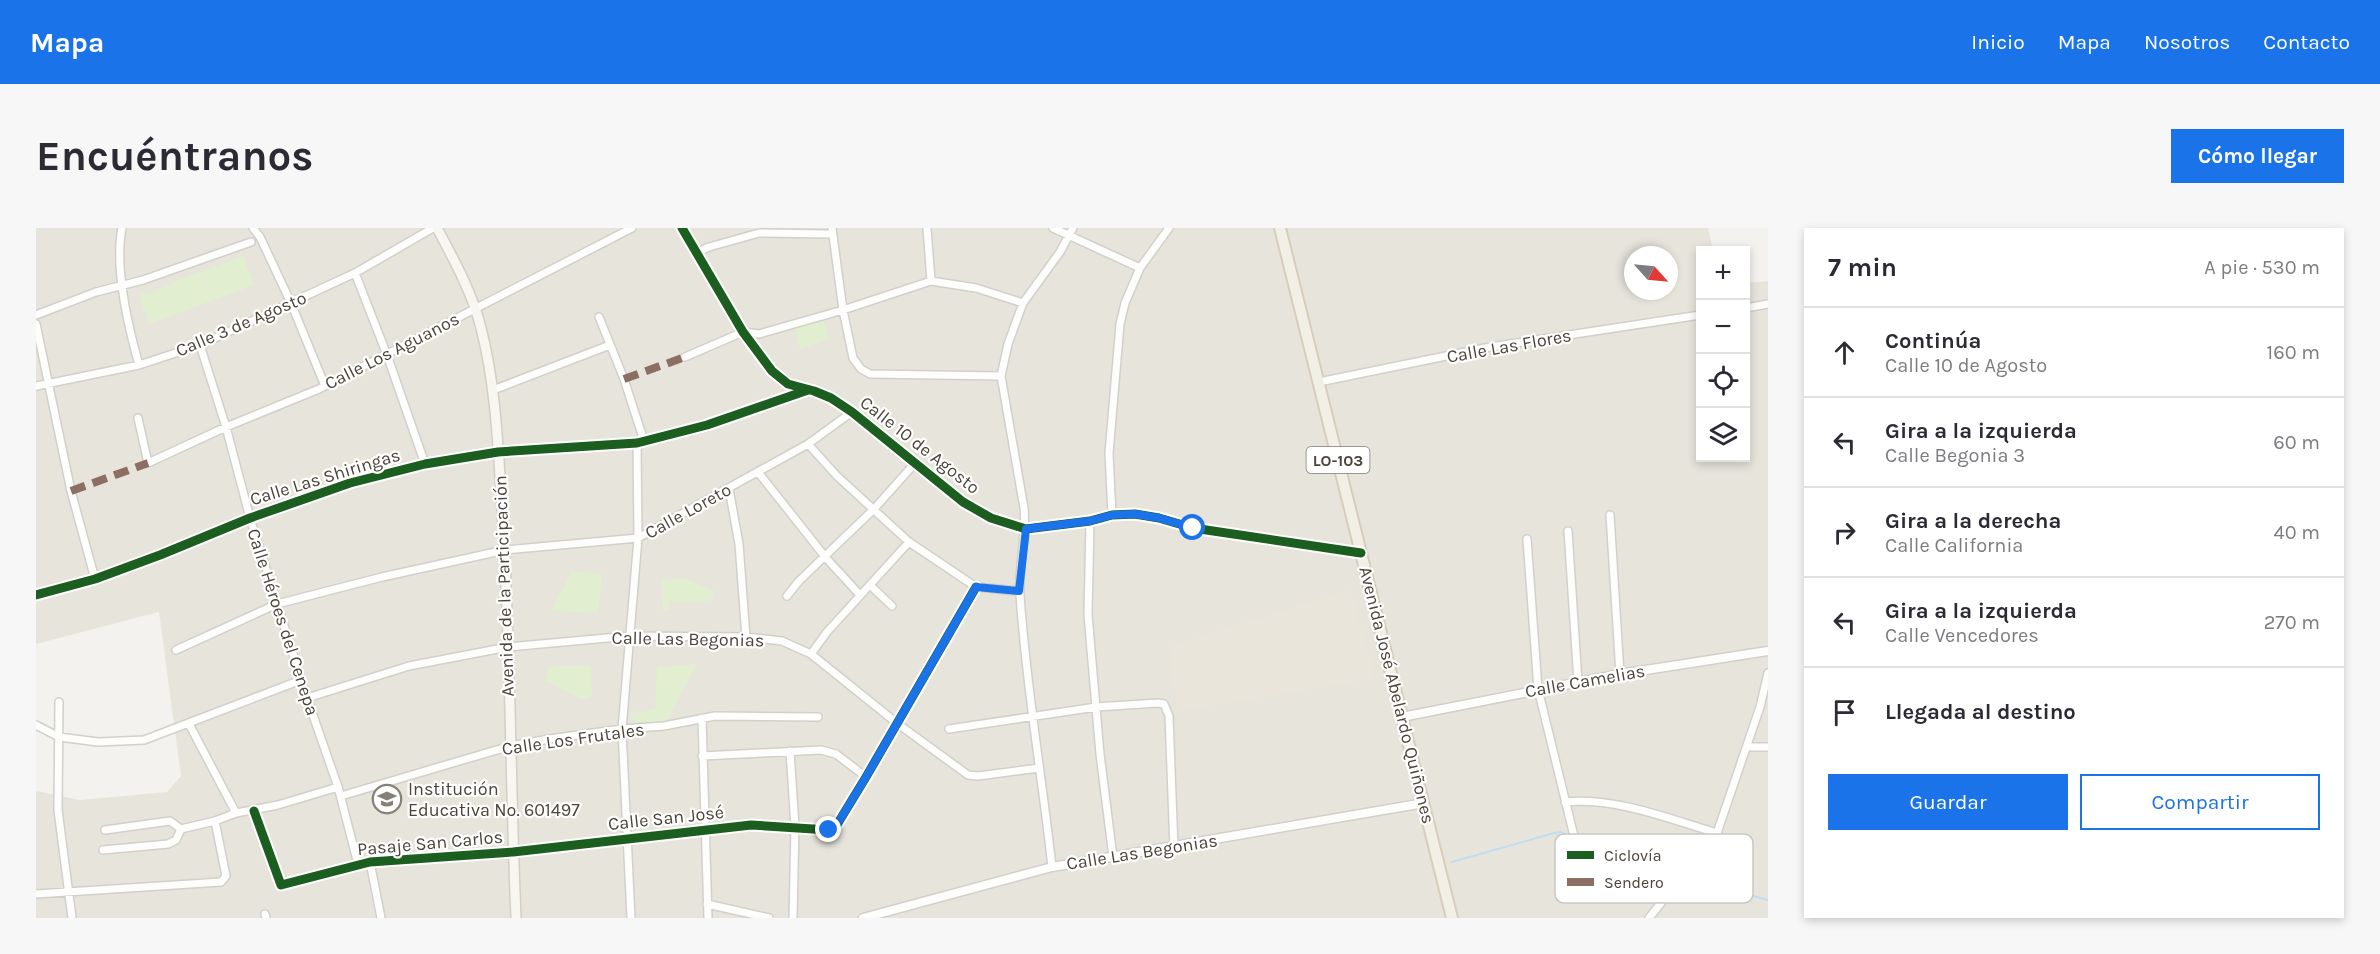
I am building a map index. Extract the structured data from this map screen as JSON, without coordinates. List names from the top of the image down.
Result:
{
  "streets": {
    "main road": ["LO-103", "Avenida de la Participación", "Avenida José Abelardo Quiñones"],
    "street": [
      "Calle 3 de Agosto",
      "Calle Las Flores",
      "Calle Los Aguanos",
      "Calle 10 de Agosto",
      "Calle Las Shiringas",
      "Calle Loreto",
      "Calle Héroes del Cenepa",
      "Calle Las Begonias",
      "Calle Camelias",
      "Calle Los Frutales",
      "Calle San José",
      "Pasaje San Carlos"
    ]
  },
  "crossings": [
    ["Calle 3 de Agosto", "Avenida de la Participación"],
    ["Calle 3 de Agosto", "Calle Héroes del Cenepa"],
    ["Calle Las Flores", "Avenida José Abelardo Quiñones"],
    ["Calle Los Aguanos", "Avenida de la Participación"],
    ["Calle Los Aguanos", "Calle Héroes del Cenepa"],
    ["Calle 10 de Agosto", "Calle Las Shiringas"],
    ["Calle 10 de Agosto", "Calle Loreto"],
    ["Calle 10 de Agosto", "Avenida José Abelardo Quiñones"],
    ["Calle Las Shiringas", "Avenida de la Participación"],
    ["Calle Las Shiringas", "Calle Héroes del Cenepa"],
    ["Calle Loreto", "Avenida de la Participación"],
    ["Calle Loreto", "Calle Héroes del Cenepa"],
    ["Avenida de la Participación", "Calle Las Begonias"],
    ["Avenida de la Participación", "Calle Los Frutales"],
    ["Avenida de la Participación", "Calle San José"],
    ["Avenida de la Participación", "Pasaje San Carlos"],
    ["Calle Héroes del Cenepa", "Calle Las Begonias"],
    ["Calle Héroes del Cenepa", "Calle Los Frutales"],
    ["Calle Héroes del Cenepa", "Pasaje San Carlos"],
    ["Calle Las Begonias", "Avenida José Abelardo Quiñones"],
    ["Calle Camelias", "Avenida José Abelardo Quiñones"],
    ["Calle San José", "Pasaje San Carlos"]
  ],
  "places": {
    "school or university": ["Institución Educativa No. 601497"]
  },
  "legend": ["Ciclovía", "Sendero"],
  "north": "bottom right",
  "page": {
    "header": "Mapa",
    "nav": [
      "Inicio",
      "Mapa",
      "Nosotros",
      "Contacto"
    ],
    "buttons": [
      "Cómo llegar",
      ["Guardar", "Compartir"]
    ],
    "title": "Encuéntranos",
    "heading": ["7 min", "A pie · 530 m"],
    "map_buttons": ["+", "−"],
    "list": [
      ["Continúa", "Calle 10 de Agosto", "160 m"],
      ["Gira a la izquierda", "Calle Begonia 3", "60 m"],
      ["Gira a la derecha", "Calle California", "40 m"],
      ["Gira a la izquierda", "Calle Vencedores", "270 m"],
      "Llegada al destino"
    ]
  }
}
